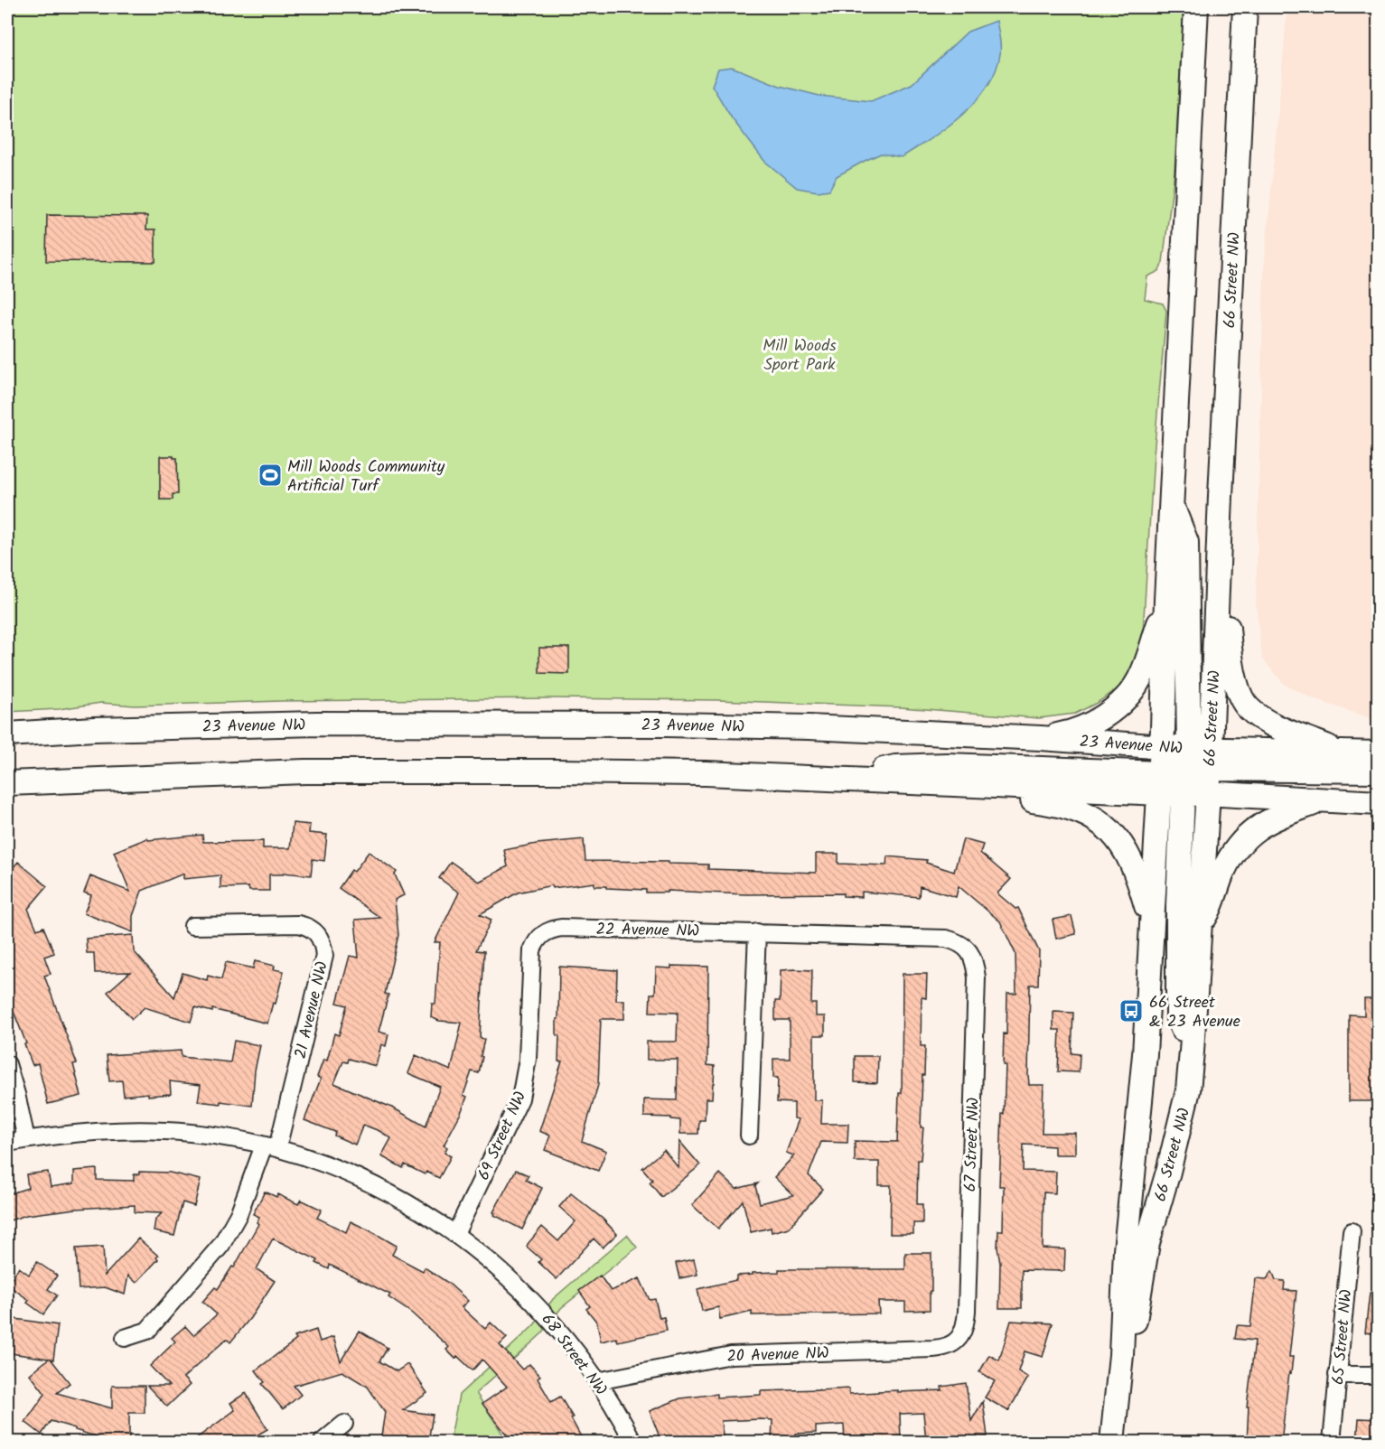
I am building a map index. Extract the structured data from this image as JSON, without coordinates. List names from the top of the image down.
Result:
{
  "streets": {
    "main road": ["66 Street NW", "23 Avenue NW"],
    "street": [
      "22 Avenue NW",
      "21 Avenue NW",
      "69 Street NW",
      "67 Street NW",
      "65 Street NW",
      "68 Street NW",
      "20 Avenue NW"
    ]
  },
  "crossings": [
    ["66 Street NW", "23 Avenue NW"],
    ["22 Avenue NW", "69 Street NW"],
    ["22 Avenue NW", "67 Street NW"],
    ["69 Street NW", "68 Street NW"],
    ["67 Street NW", "20 Avenue NW"],
    ["68 Street NW", "20 Avenue NW"]
  ],
  "parks": ["Mill Woods Sport Park"],
  "places": {
    "sports": ["Mill Woods Community Artificial Turf"],
    "bus stop": ["66 Street & 23 Avenue"]
  }
}
